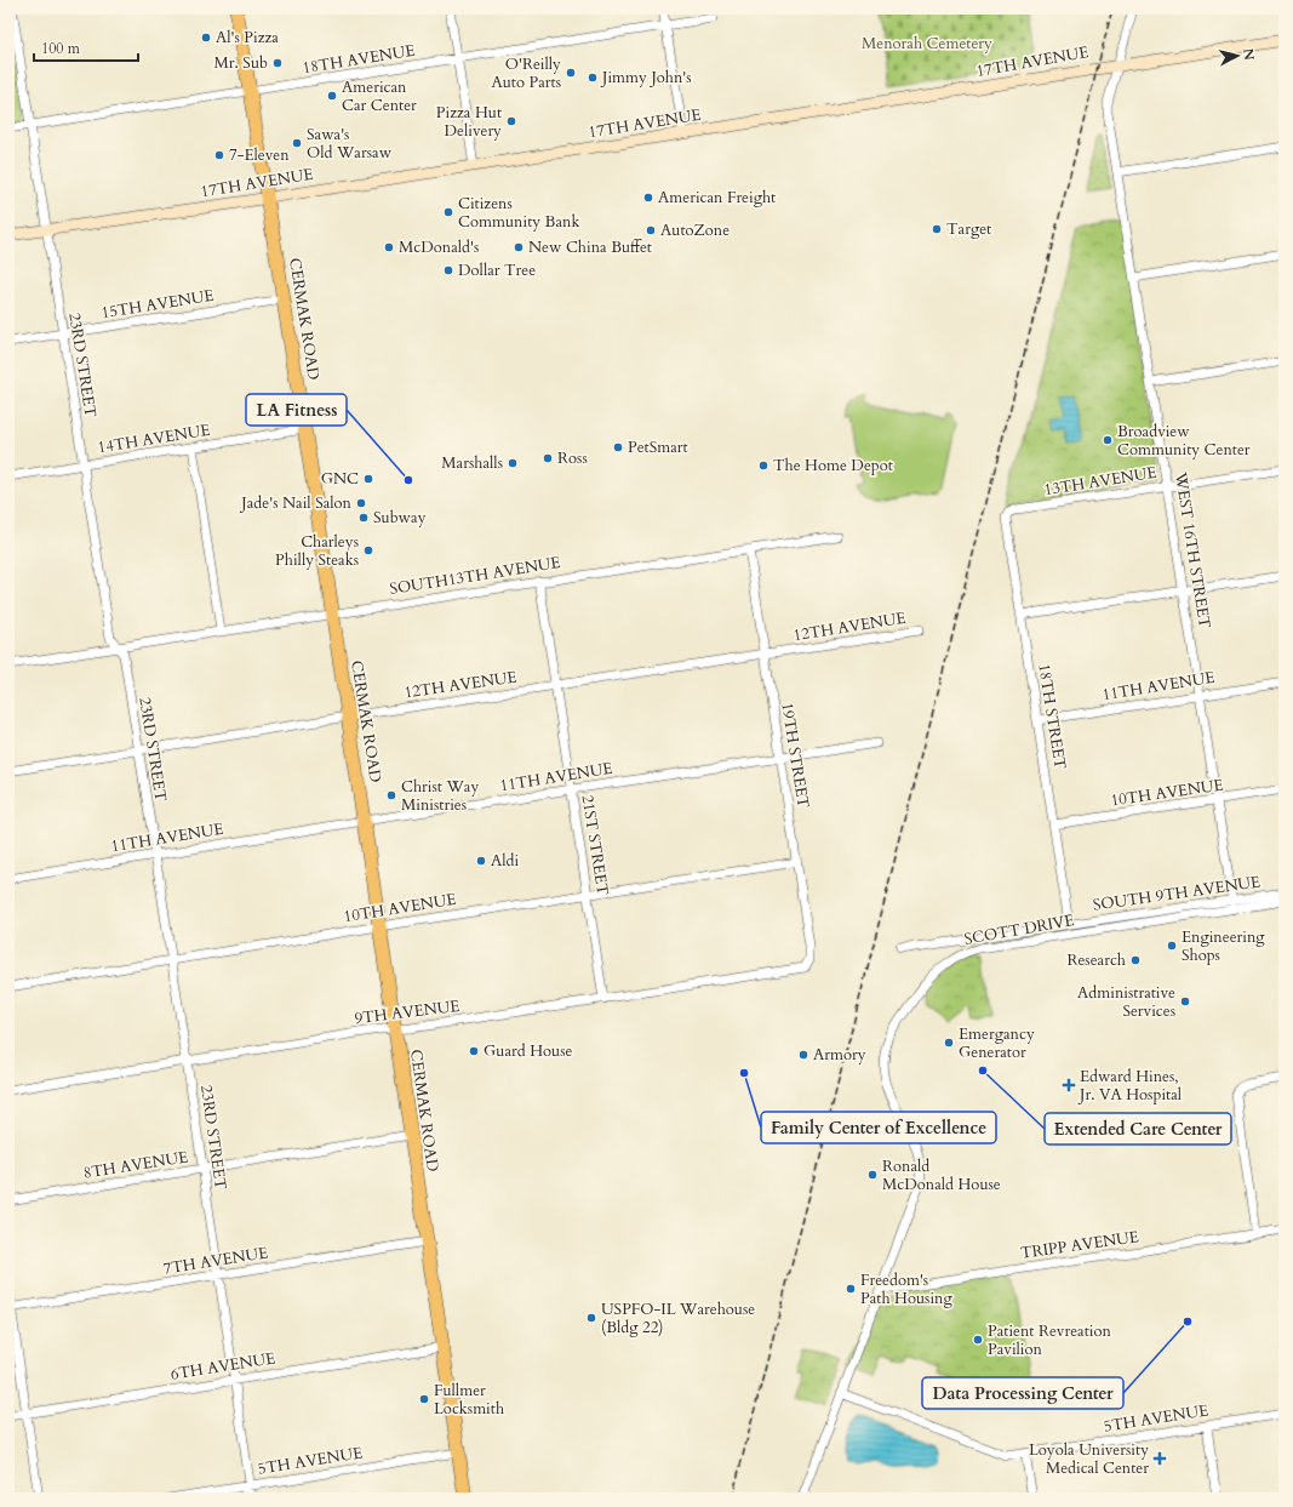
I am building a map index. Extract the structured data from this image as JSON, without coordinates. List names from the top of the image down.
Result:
{
  "streets": {
    "main road": ["CERMAK ROAD"],
    "street": [
      "18TH AVENUE",
      "17TH AVENUE",
      "15TH AVENUE",
      "23RD STREET",
      "14TH AVENUE",
      "13TH AVENUE",
      "WEST 16TH STREET",
      "SOUTH13TH AVENUE",
      "12TH AVENUE",
      "11TH AVENUE",
      "18TH STREET",
      "19TH STREET",
      "10TH AVENUE",
      "21ST STREET",
      "SOUTH 9TH AVENUE",
      "SCOTT DRIVE",
      "9TH AVENUE",
      "8TH AVENUE",
      "TRIPP AVENUE",
      "7TH AVENUE",
      "6TH AVENUE",
      "5TH AVENUE"
    ]
  },
  "crossings": [
    ["18TH AVENUE", "CERMAK ROAD"],
    ["18TH AVENUE", "23RD STREET"],
    ["17TH AVENUE", "CERMAK ROAD"],
    ["17TH AVENUE", "23RD STREET"],
    ["17TH AVENUE", "WEST 16TH STREET"],
    ["15TH AVENUE", "CERMAK ROAD"],
    ["15TH AVENUE", "23RD STREET"],
    ["CERMAK ROAD", "14TH AVENUE"],
    ["CERMAK ROAD", "SOUTH13TH AVENUE"],
    ["CERMAK ROAD", "12TH AVENUE"],
    ["CERMAK ROAD", "11TH AVENUE"],
    ["CERMAK ROAD", "10TH AVENUE"],
    ["CERMAK ROAD", "9TH AVENUE"],
    ["CERMAK ROAD", "8TH AVENUE"],
    ["CERMAK ROAD", "7TH AVENUE"],
    ["CERMAK ROAD", "6TH AVENUE"],
    ["CERMAK ROAD", "5TH AVENUE"],
    ["23RD STREET", "14TH AVENUE"],
    ["23RD STREET", "SOUTH13TH AVENUE"],
    ["23RD STREET", "12TH AVENUE"],
    ["23RD STREET", "11TH AVENUE"],
    ["23RD STREET", "10TH AVENUE"],
    ["23RD STREET", "9TH AVENUE"],
    ["23RD STREET", "8TH AVENUE"],
    ["23RD STREET", "7TH AVENUE"],
    ["23RD STREET", "6TH AVENUE"],
    ["23RD STREET", "5TH AVENUE"],
    ["13TH AVENUE", "WEST 16TH STREET"],
    ["13TH AVENUE", "18TH STREET"],
    ["WEST 16TH STREET", "11TH AVENUE"],
    ["WEST 16TH STREET", "10TH AVENUE"],
    ["WEST 16TH STREET", "SOUTH 9TH AVENUE"],
    ["SOUTH13TH AVENUE", "19TH STREET"],
    ["SOUTH13TH AVENUE", "21ST STREET"],
    ["12TH AVENUE", "19TH STREET"],
    ["12TH AVENUE", "21ST STREET"],
    ["11TH AVENUE", "18TH STREET"],
    ["11TH AVENUE", "19TH STREET"],
    ["11TH AVENUE", "21ST STREET"],
    ["18TH STREET", "10TH AVENUE"],
    ["18TH STREET", "SOUTH 9TH AVENUE"],
    ["19TH STREET", "10TH AVENUE"],
    ["19TH STREET", "9TH AVENUE"],
    ["10TH AVENUE", "21ST STREET"],
    ["21ST STREET", "9TH AVENUE"],
    ["SCOTT DRIVE", "TRIPP AVENUE"],
    ["SCOTT DRIVE", "5TH AVENUE"]
  ],
  "parks": ["Menorah Cemetery"],
  "places": {
    "other": [
      "Al's Pizza",
      "Mr. Sub",
      "O'Reilly Auto Parts",
      "Jimmy John's",
      "American Car Center",
      "Pizza Hut Delivery",
      "Sawa's Old Warsaw",
      "7-Eleven",
      "American Freight",
      "Citizens Community Bank",
      "Target",
      "AutoZone",
      "McDonald's",
      "New China Buffet",
      "Dollar Tree",
      "Broadview Community Center",
      "PetSmart",
      "Ross",
      "Marshalls",
      "The Home Depot",
      "GNC",
      "LA Fitness",
      "Jade's Nail Salon",
      "Subway",
      "Charleys Philly Steaks",
      "Christ Way Ministries",
      "Aldi",
      "Engineering Shops",
      "Research",
      "Administrative Services",
      "Emergancy Generator",
      "Guard House",
      "Armory",
      "Extended Care Center",
      "Family Center of Excellence",
      "Ronald McDonald House",
      "Freedom's Path Housing",
      "USPFO-IL Warehouse (Bldg 22)",
      "Data Processing Center",
      "Patient Revreation Pavilion",
      "Fullmer Locksmith"
    ],
    "health": ["Edward Hines, Jr. VA Hospital", "Loyola University Medical Center"]
  },
  "scale_bar": "100 m",
  "north": "right"
}
